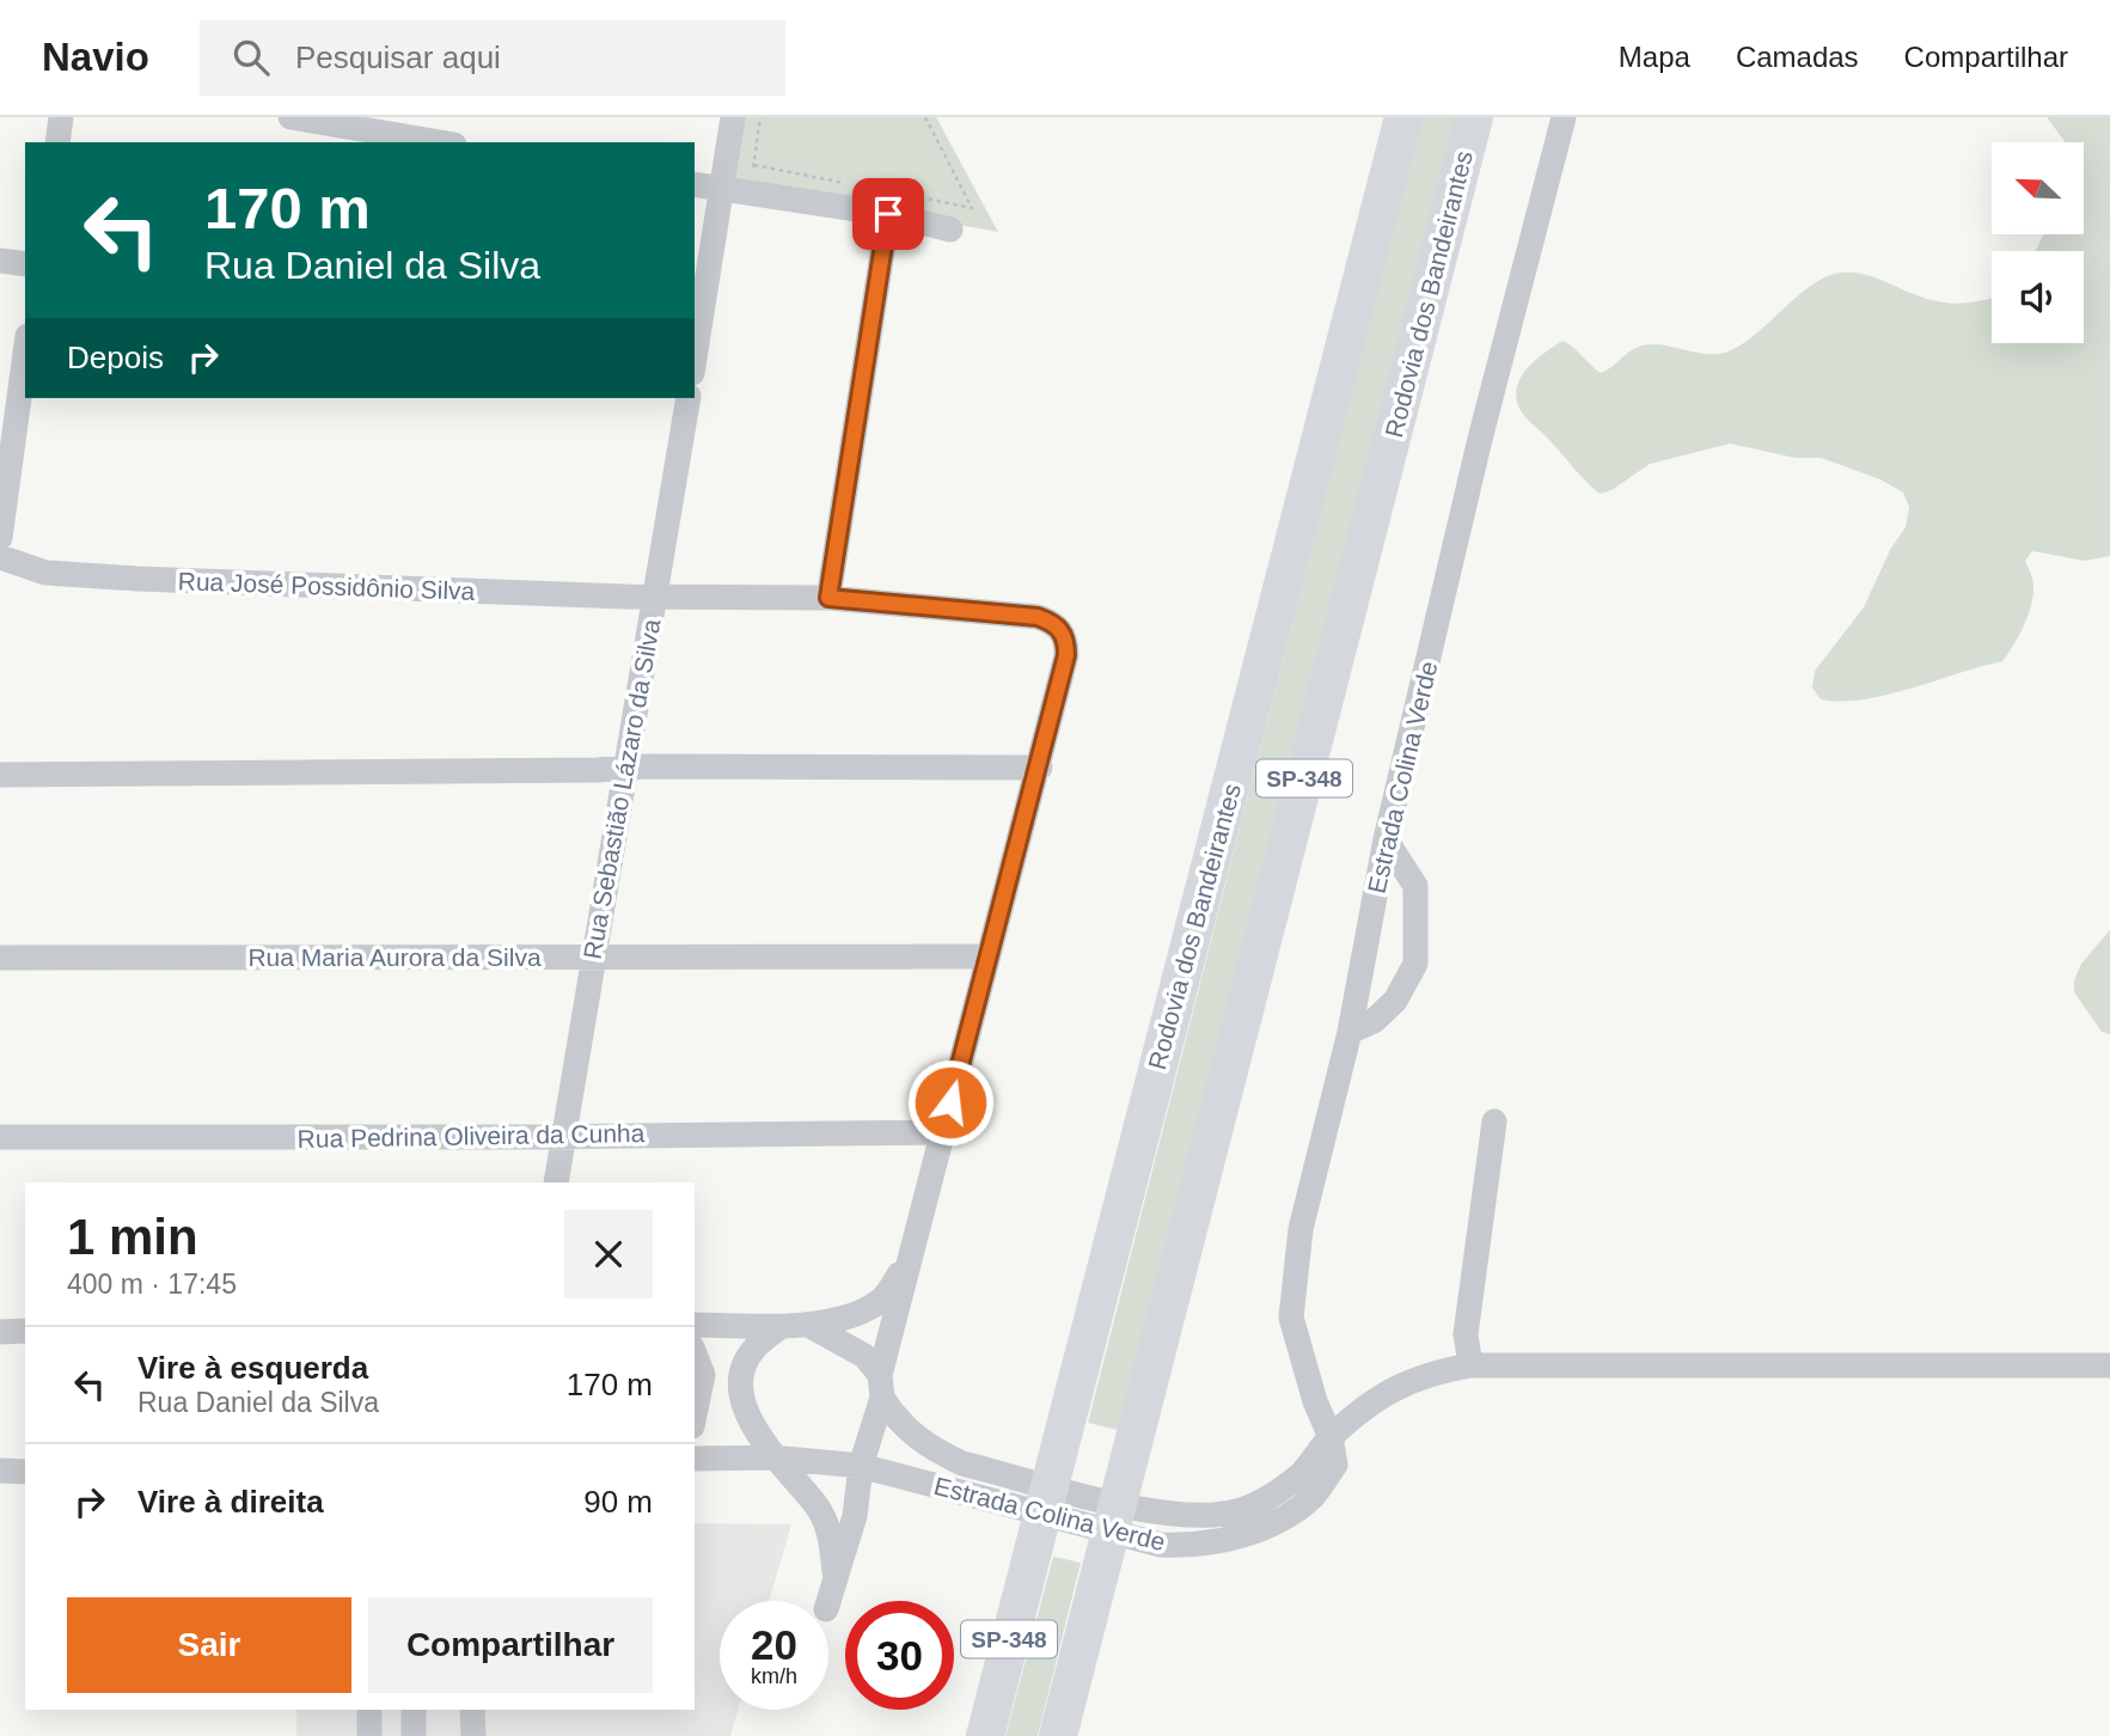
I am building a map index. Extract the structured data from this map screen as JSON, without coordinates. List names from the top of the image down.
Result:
{
  "streets": {
    "highway": ["Rodovia dos Bandeirantes", "SP-348"],
    "street": [
      "Rua José Possidônio Silva",
      "Estrada Colina Verde",
      "Rua Sebastião Lázaro da Silva",
      "Rua Maria Aurora da Silva",
      "Rua Pedrina Oliveira da Cunha"
    ]
  },
  "crossings": [
    ["Rua José Possidônio Silva", "Rua Sebastião Lázaro da Silva"],
    ["Rua Sebastião Lázaro da Silva", "Rua Maria Aurora da Silva"],
    ["Rua Sebastião Lázaro da Silva", "Rua Pedrina Oliveira da Cunha"]
  ],
  "north": "top left",
  "page": {
    "header": "Navio",
    "search": "Pesquisar aqui",
    "nav": ["Mapa", "Camadas", "Compartilhar"],
    "turn": ["170 m", "Rua Daniel da Silva"],
    "then": "Depois",
    "heading": ["1 min", "400 m · 17:45"],
    "list": [
      {
        "name": "Vire à esquerda",
        "note": "Rua Daniel da Silva",
        "value": "170 m"
      },
      {
        "name": "Vire à direita",
        "value": "90 m"
      }
    ],
    "buttons": ["Sair", "Compartilhar"],
    "speed": "20 km/h",
    "limit": "30"
  }
}
